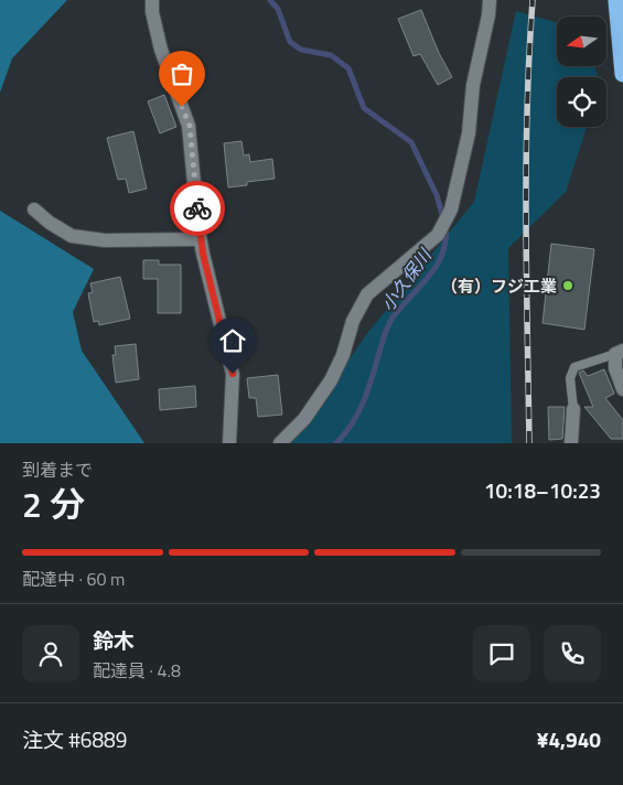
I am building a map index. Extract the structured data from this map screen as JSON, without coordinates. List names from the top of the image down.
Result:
{
  "water": ["小久保川"],
  "places": ["（有）フジ工業"],
  "north": "left",
  "page": {
    "heading": ["2 分", "到着まで", "10:18–10:23"],
    "panel": [
      "鈴木",
      "配達員 · 4.8",
      "注文 #6889",
      "¥4,940"
    ],
    "bar": "配達中 · 60 m"
  }
}
